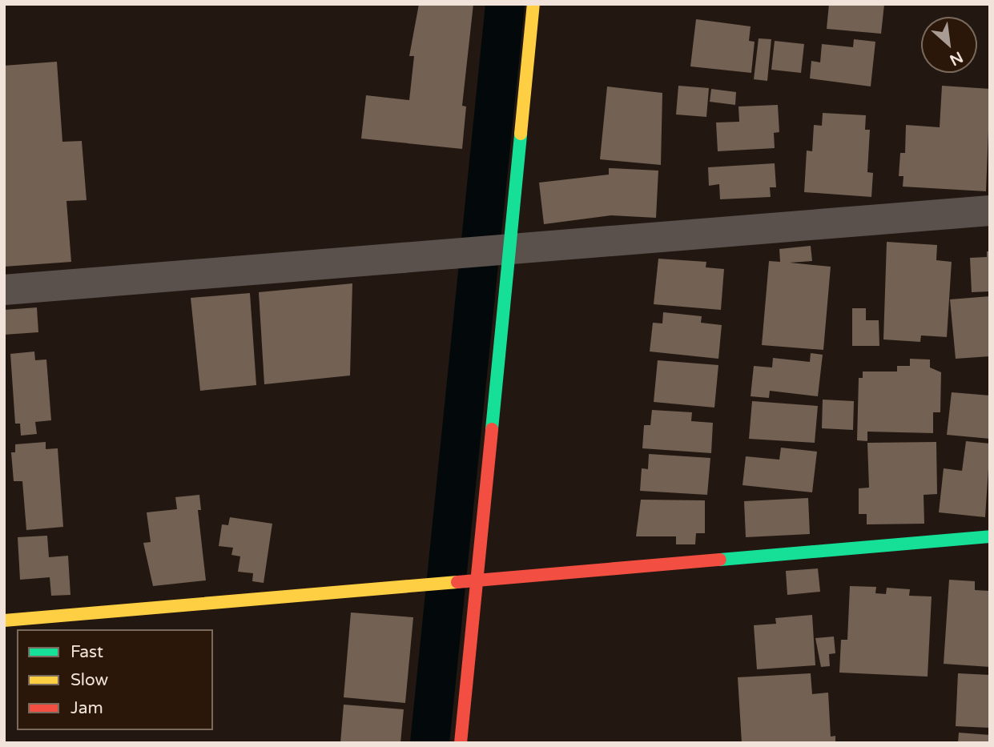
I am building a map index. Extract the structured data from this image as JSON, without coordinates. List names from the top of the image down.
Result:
{
  "legend": ["Fast", "Slow", "Jam"],
  "north": "bottom right"
}
